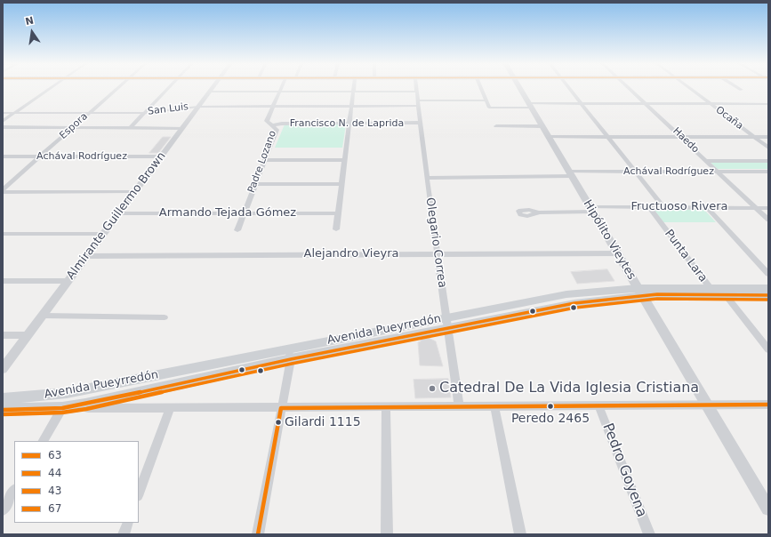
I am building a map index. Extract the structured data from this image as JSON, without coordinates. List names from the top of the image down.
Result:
{
  "streets": {
    "main road": ["Avenida Pueyrredón"],
    "street": [
      "San Luis",
      "Ocaña",
      "Francisco N. de Laprida",
      "Espora",
      "Haedo",
      "Achával Rodríguez",
      "Padre Lozano",
      "Fructuoso Rivera",
      "Armando Tejada Gómez",
      "Almirante Guillermo Brown",
      "Hipólito Vieytes",
      "Olegario Correa",
      "Alejandro Vieyra",
      "Punta Lara",
      "Pedro Goyena"
    ]
  },
  "crossings": [
    ["San Luis", "Espora"],
    ["San Luis", "Padre Lozano"],
    ["San Luis", "Almirante Guillermo Brown"],
    ["San Luis", "Olegario Correa"],
    ["Francisco N. de Laprida", "Padre Lozano"],
    ["Francisco N. de Laprida", "Olegario Correa"],
    ["Espora", "Achával Rodríguez"],
    ["Haedo", "Achával Rodríguez"],
    ["Haedo", "Fructuoso Rivera"],
    ["Achával Rodríguez", "Almirante Guillermo Brown"],
    ["Achával Rodríguez", "Hipólito Vieytes"],
    ["Achával Rodríguez", "Olegario Correa"],
    ["Padre Lozano", "Armando Tejada Gómez"],
    ["Fructuoso Rivera", "Hipólito Vieytes"],
    ["Fructuoso Rivera", "Punta Lara"],
    ["Armando Tejada Gómez", "Almirante Guillermo Brown"],
    ["Almirante Guillermo Brown", "Alejandro Vieyra"],
    ["Hipólito Vieytes", "Alejandro Vieyra"],
    ["Hipólito Vieytes", "Avenida Pueyrredón"],
    ["Olegario Correa", "Alejandro Vieyra"],
    ["Olegario Correa", "Avenida Pueyrredón"],
    ["Punta Lara", "Avenida Pueyrredón"]
  ],
  "places": ["Catedral De La Vida Iglesia Cristiana", "Peredo 2465", "Gilardi 1115"],
  "lines": ["transit line 63", "transit line 44", "transit line 67"],
  "legend": [
    "63",
    "44",
    "43",
    "67"
  ],
  "north": "top"
}
